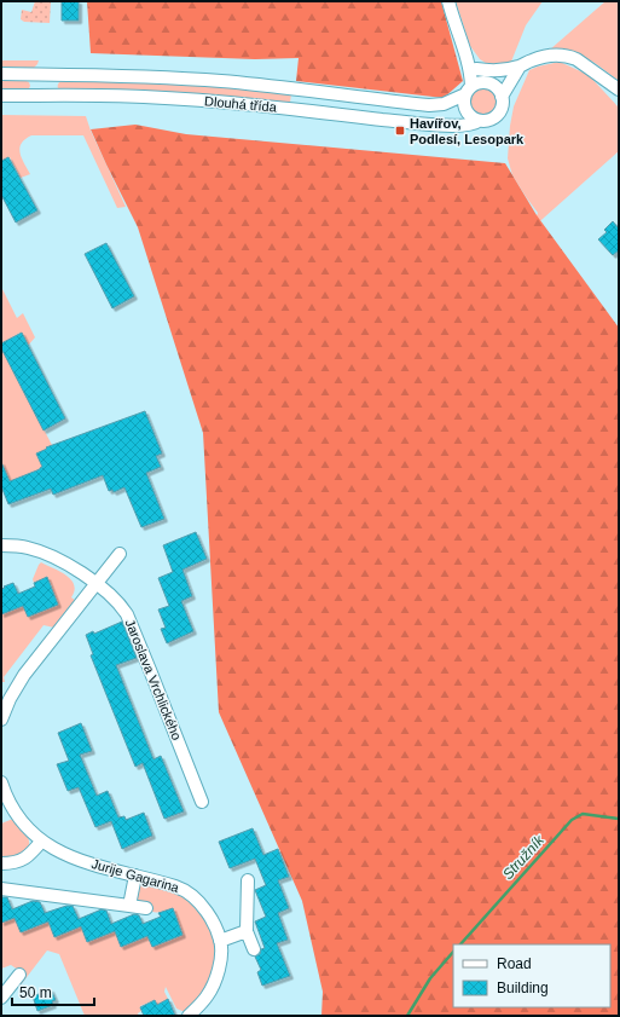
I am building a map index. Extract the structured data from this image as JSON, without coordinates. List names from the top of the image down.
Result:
{
  "streets": {
    "street": ["Dlouhá třída", "Jaroslava Vrchlického", "Jurije Gagarina"]
  },
  "water": ["Stružník"],
  "places": {
    "transit": ["Havířov, Podlesí, Lesopark"]
  },
  "legend": ["Road", "Building"],
  "scale_bar": "50 m"
}
